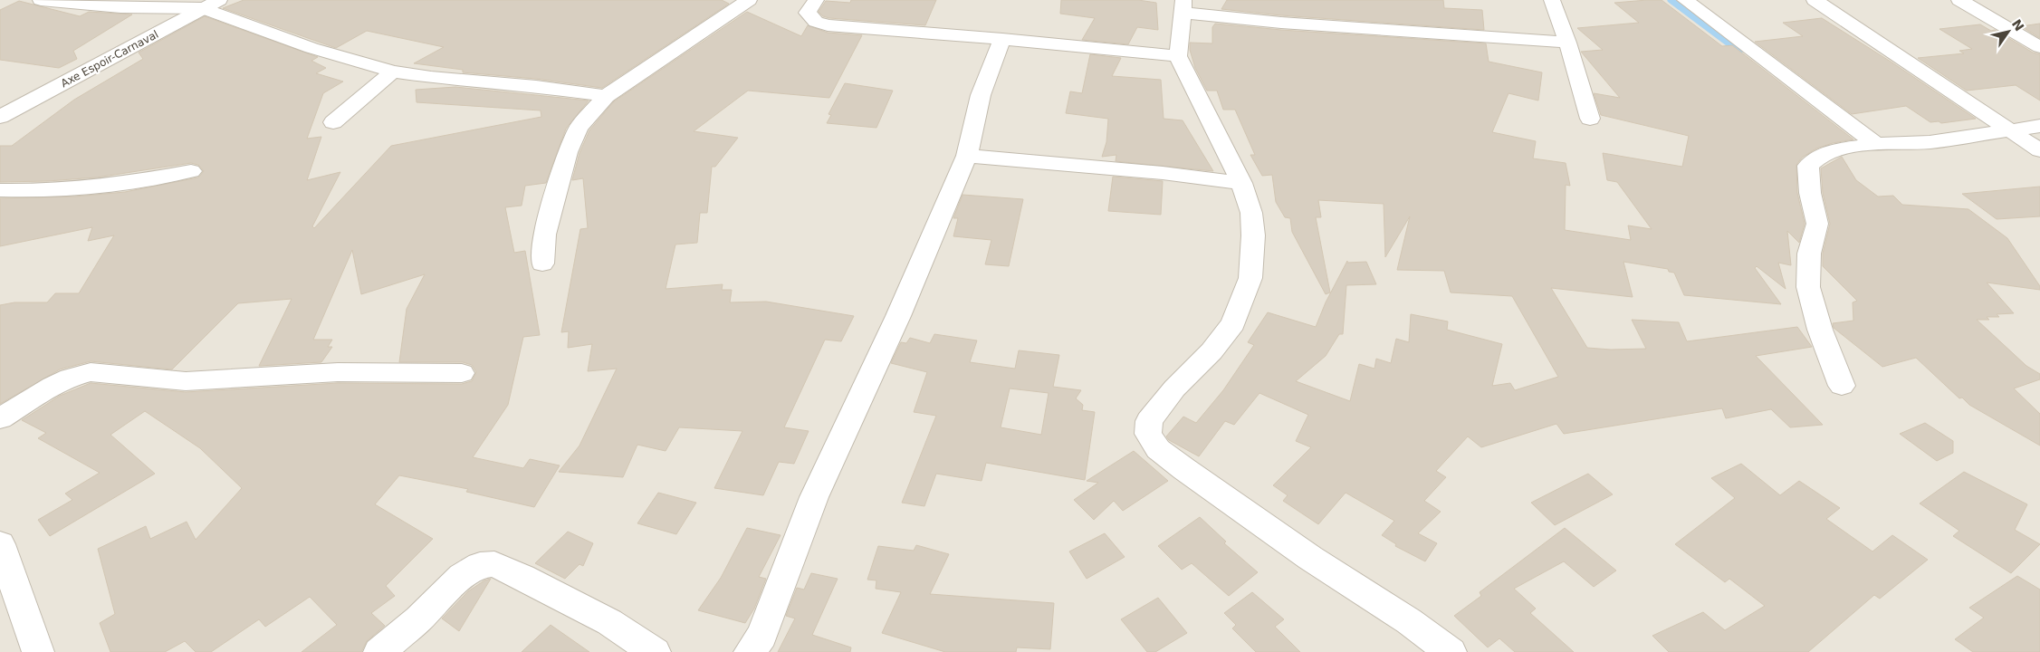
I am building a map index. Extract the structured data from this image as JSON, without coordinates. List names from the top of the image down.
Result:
{
  "streets": {
    "street": ["Axe Espoir-Carnaval"]
  },
  "north": "top right"
}
